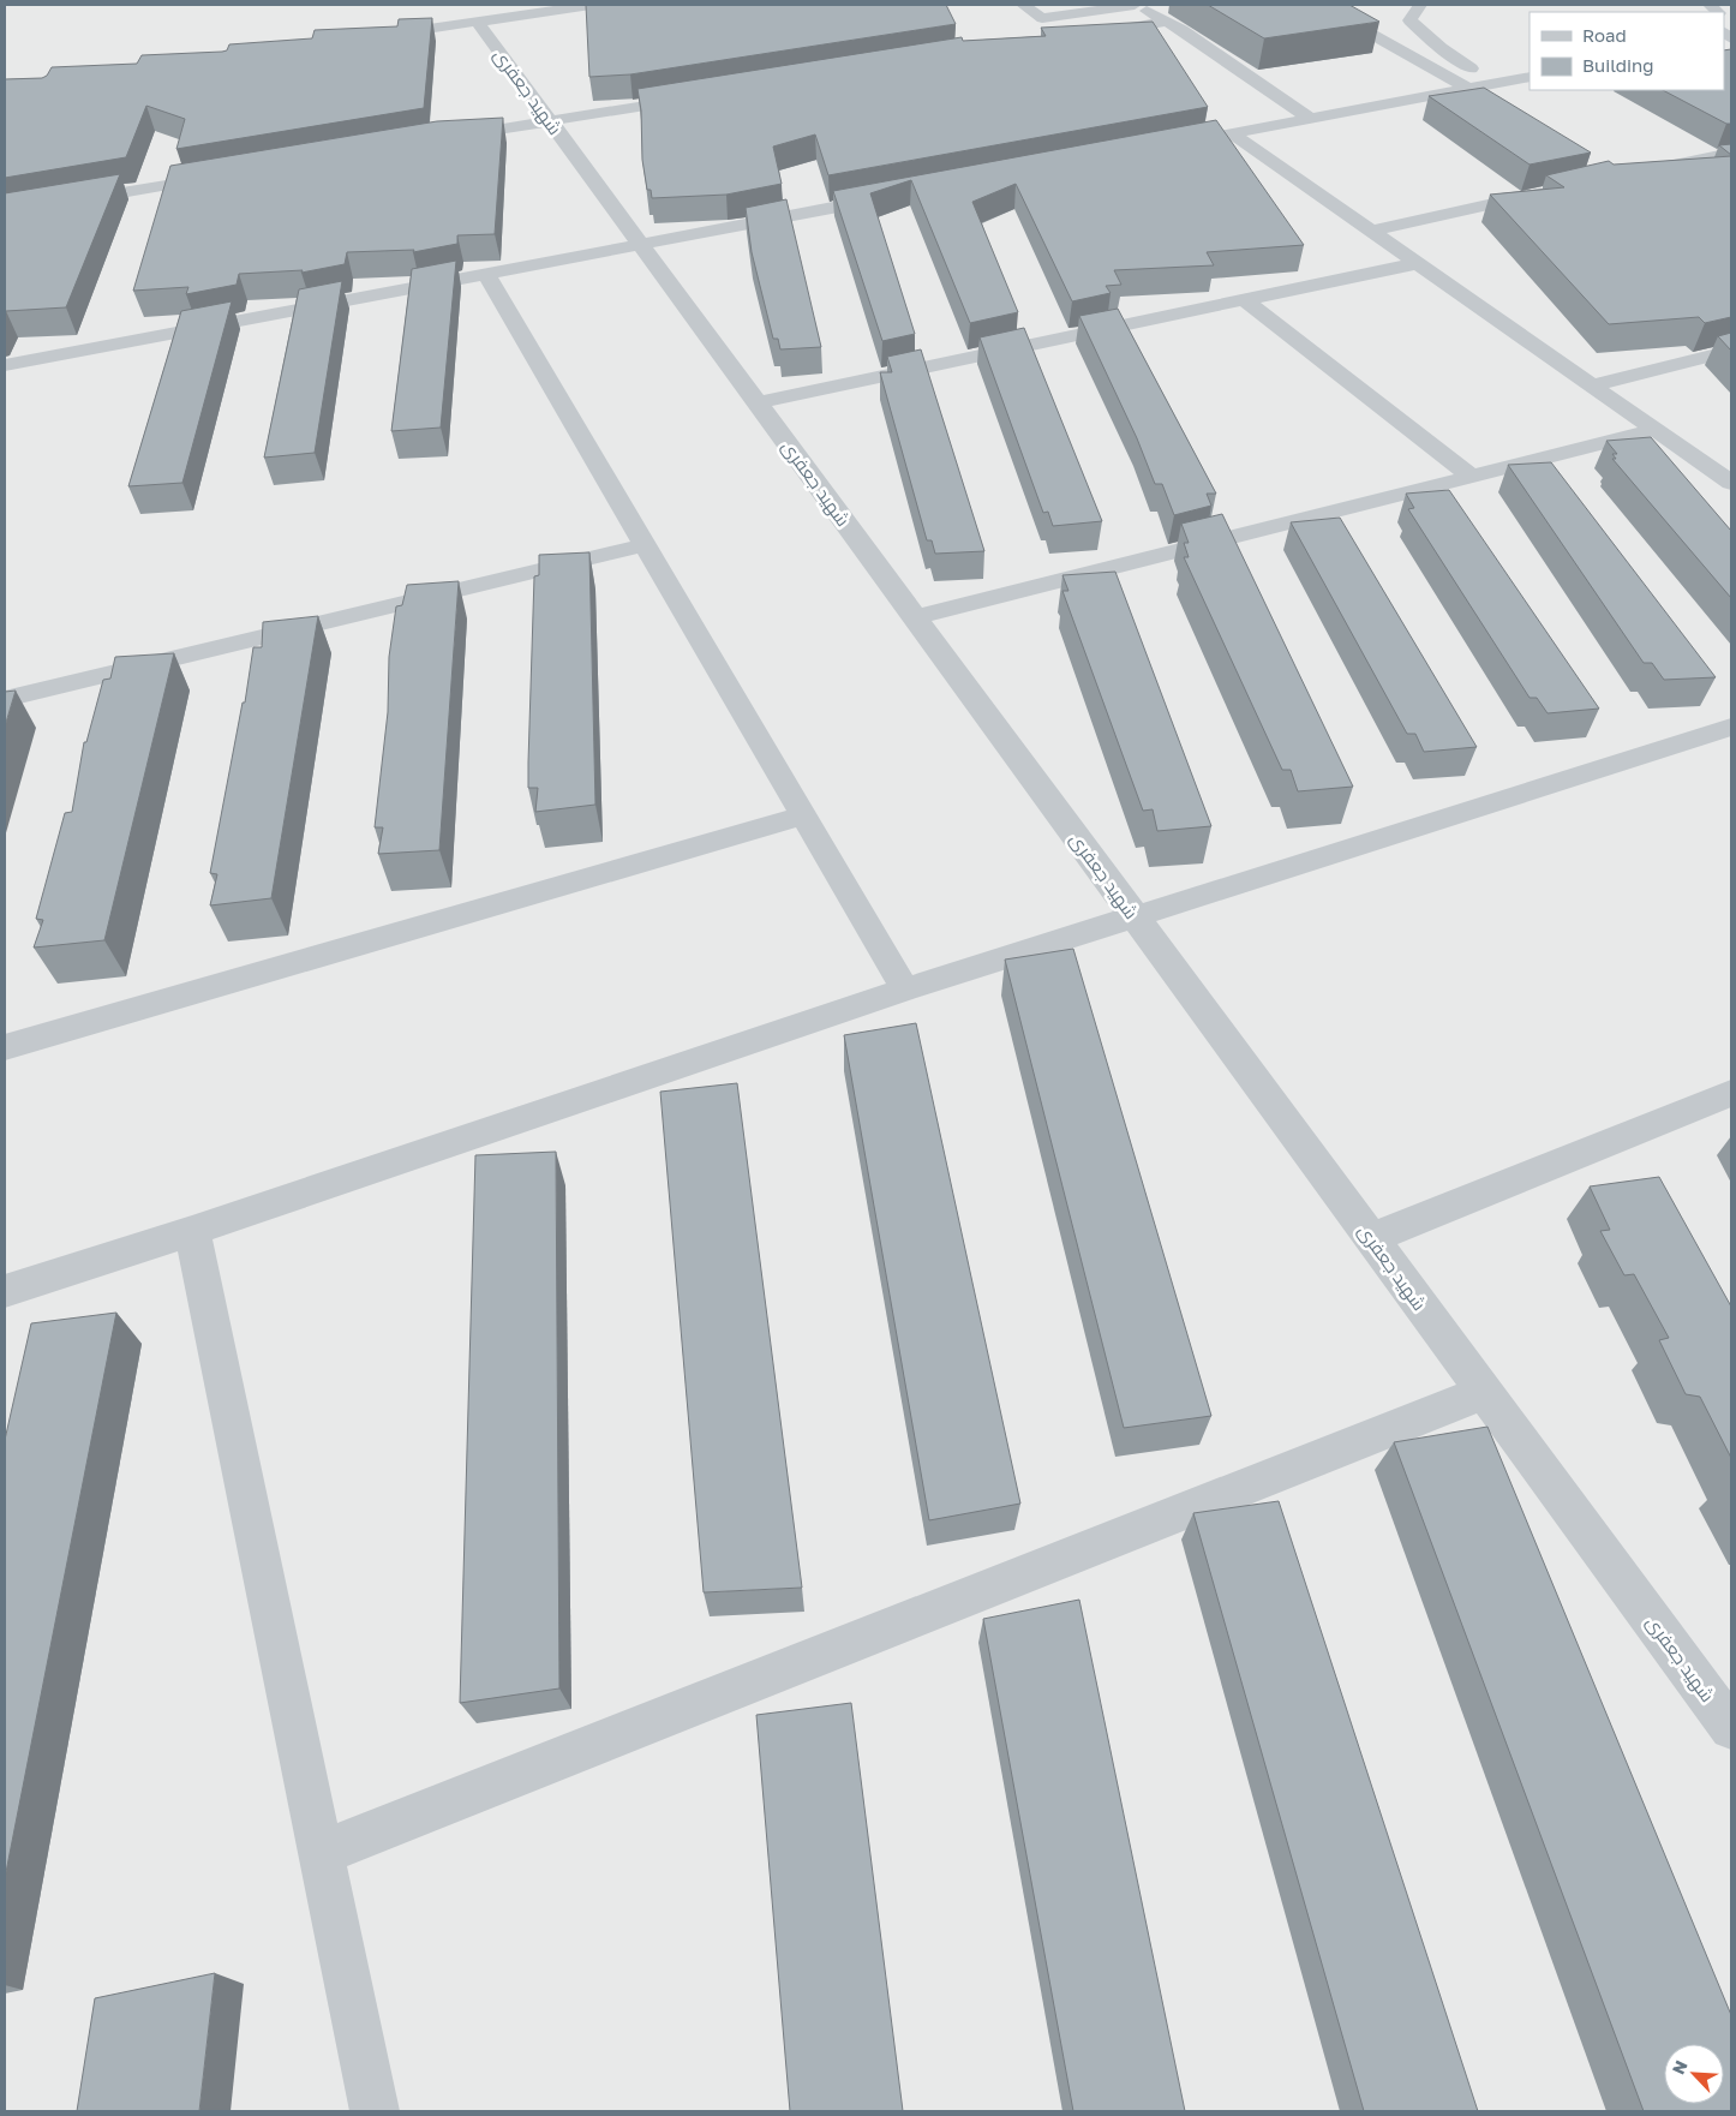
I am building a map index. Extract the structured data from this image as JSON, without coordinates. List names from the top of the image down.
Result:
{
  "streets": {
    "street": ["شهید جعفری"]
  },
  "legend": ["Road", "Building"],
  "north": "top left"
}
